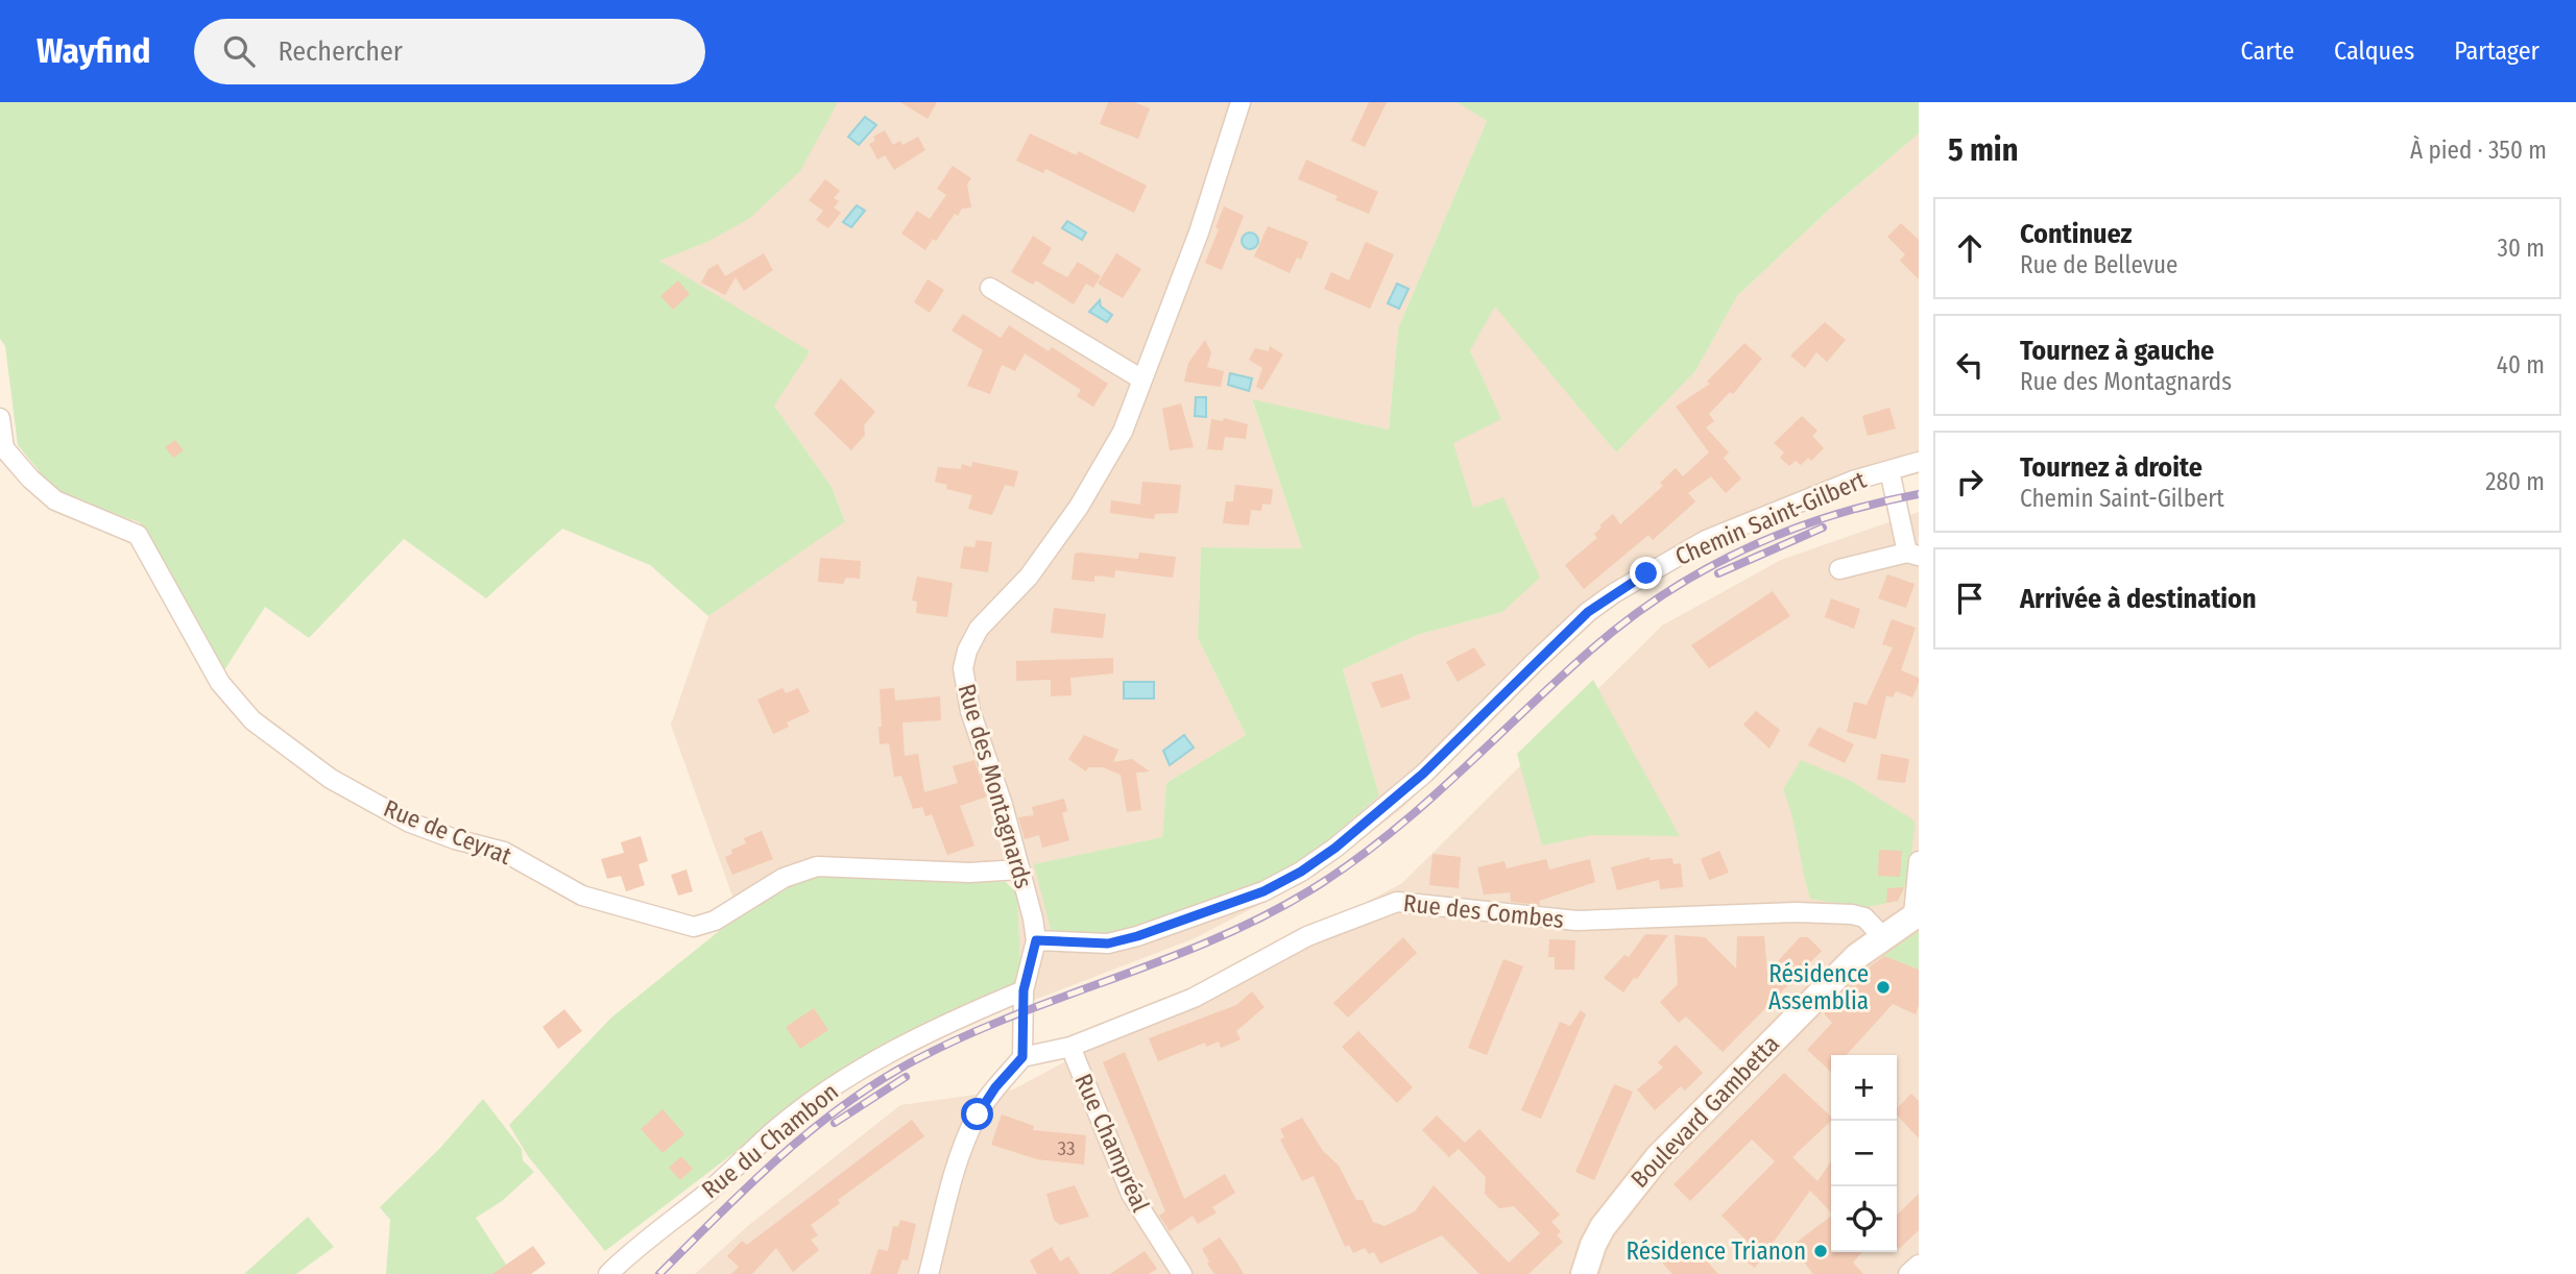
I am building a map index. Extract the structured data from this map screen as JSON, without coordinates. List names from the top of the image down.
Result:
{
  "streets": {
    "main road": ["Boulevard Gambetta"],
    "street": [
      "Chemin Saint-Gilbert",
      "Rue des Montagnards",
      "Rue de Ceyrat",
      "Rue des Combes",
      "Rue du Chambon",
      "Rue Champréal"
    ]
  },
  "crossings": [
    ["Chemin Saint-Gilbert", "Rue des Montagnards"],
    ["Rue des Montagnards", "Rue de Ceyrat"],
    ["Rue des Montagnards", "Rue des Combes"],
    ["Rue des Montagnards", "Rue du Chambon"],
    ["Rue des Combes", "Boulevard Gambetta"],
    ["Rue des Combes", "Rue Champréal"]
  ],
  "places": ["Résidence Assemblia", "Résidence Trianon"],
  "house_numbers": ["33"],
  "page": {
    "header": "Wayfind",
    "search": "Rechercher",
    "nav": ["Carte", "Calques", "Partager"],
    "heading": ["5 min", "À pied · 350 m"],
    "list": [
      ["Continuez", "Rue de Bellevue", "30 m"],
      ["Tournez à gauche", "Rue des Montagnards", "40 m"],
      ["Tournez à droite", "Chemin Saint-Gilbert", "280 m"],
      "Arrivée à destination"
    ],
    "map_buttons": ["+", "−"]
  }
}
